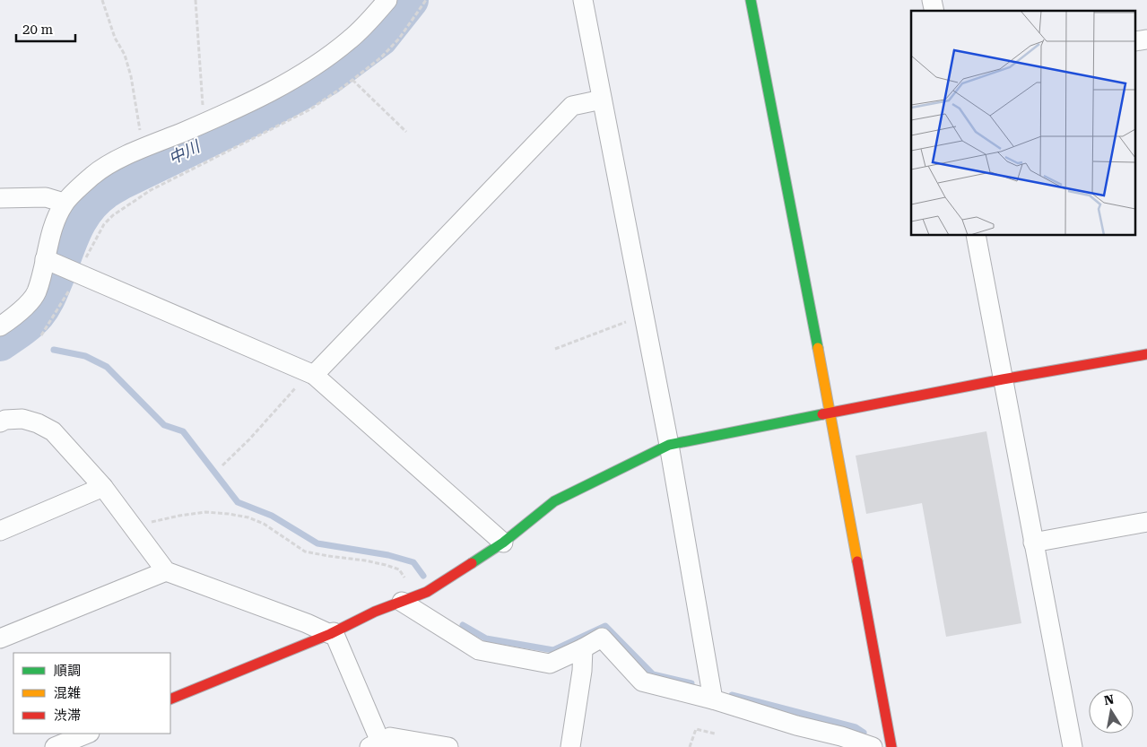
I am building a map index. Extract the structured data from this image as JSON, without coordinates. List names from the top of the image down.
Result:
{
  "water": ["中川"],
  "legend": ["順調", "混雑", "渋滞"],
  "scale_bar": "20 m",
  "north": "top"
}
